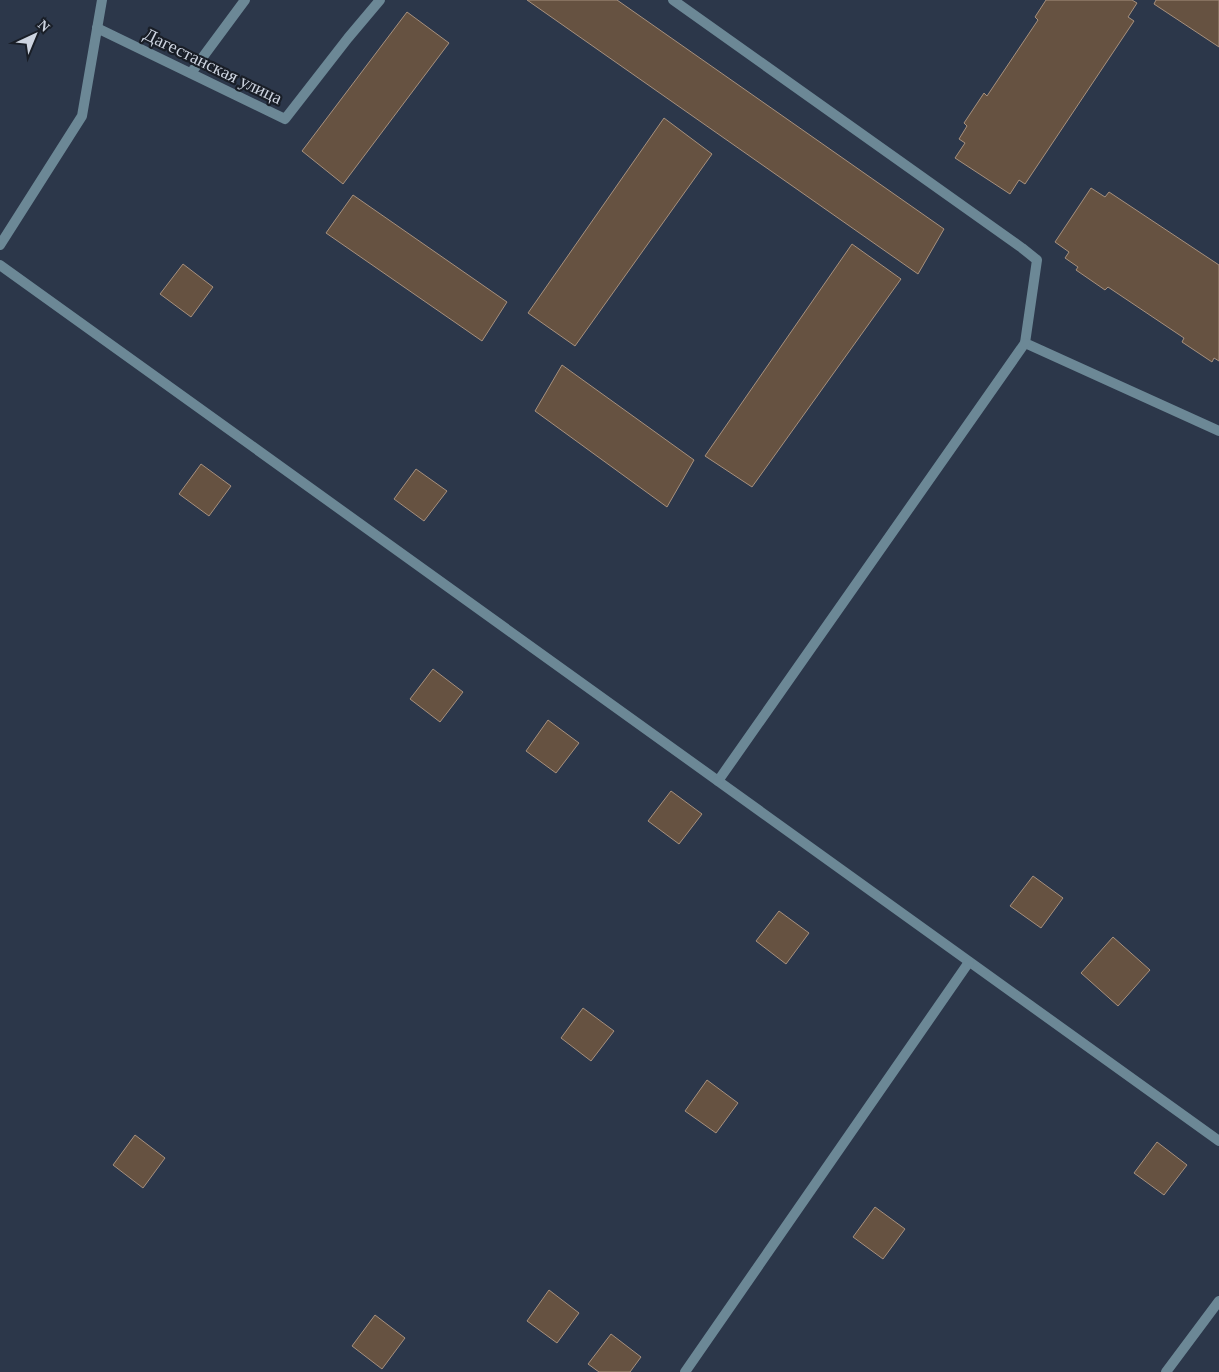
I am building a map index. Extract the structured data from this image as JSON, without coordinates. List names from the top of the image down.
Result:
{
  "streets": {
    "street": ["Дагестанская улица"]
  },
  "north": "top right"
}
